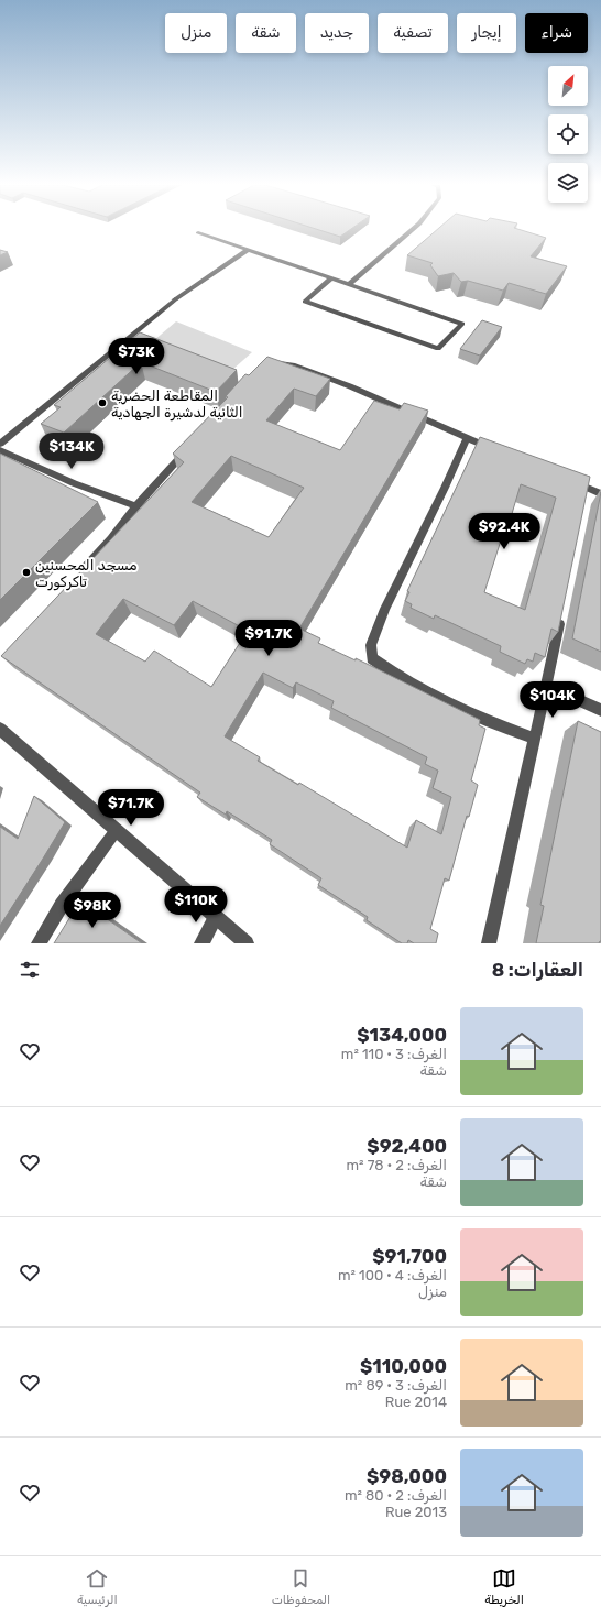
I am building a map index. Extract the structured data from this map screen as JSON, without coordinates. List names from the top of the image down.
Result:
{
  "places": ["المقاطعة الحضرية الثانية لدشيرة الجهادية", "مسجد المحسنين تاكركورت"],
  "north": "top right",
  "page": {
    "chip": [
      "شراء",
      "إيجار",
      "تصفية",
      "جديد",
      "شقة",
      "منزل"
    ],
    "price": [
      "$73K",
      "$134K",
      "$92.4K",
      "$91.7K",
      "$104K",
      "$71.7K",
      "$110K",
      "$98K"
    ],
    "heading": "العقارات: 8",
    "list": [
      {
        "name": "$134,000",
        "note": "الغرف: 3 · 110 m² · شقة"
      },
      {
        "name": "$92,400",
        "note": "الغرف: 2 · 78 m² · شقة"
      },
      {
        "name": "$91,700",
        "note": "الغرف: 4 · 100 m² · منزل"
      },
      {
        "name": "$110,000",
        "note": "الغرف: 3 · 89 m² · Rue 2014"
      },
      {
        "name": "$98,000",
        "note": "الغرف: 2 · 80 m² · Rue 2013"
      }
    ],
    "tabs": ["الخريطة", "المحفوظات", "الرئيسية"]
  }
}
